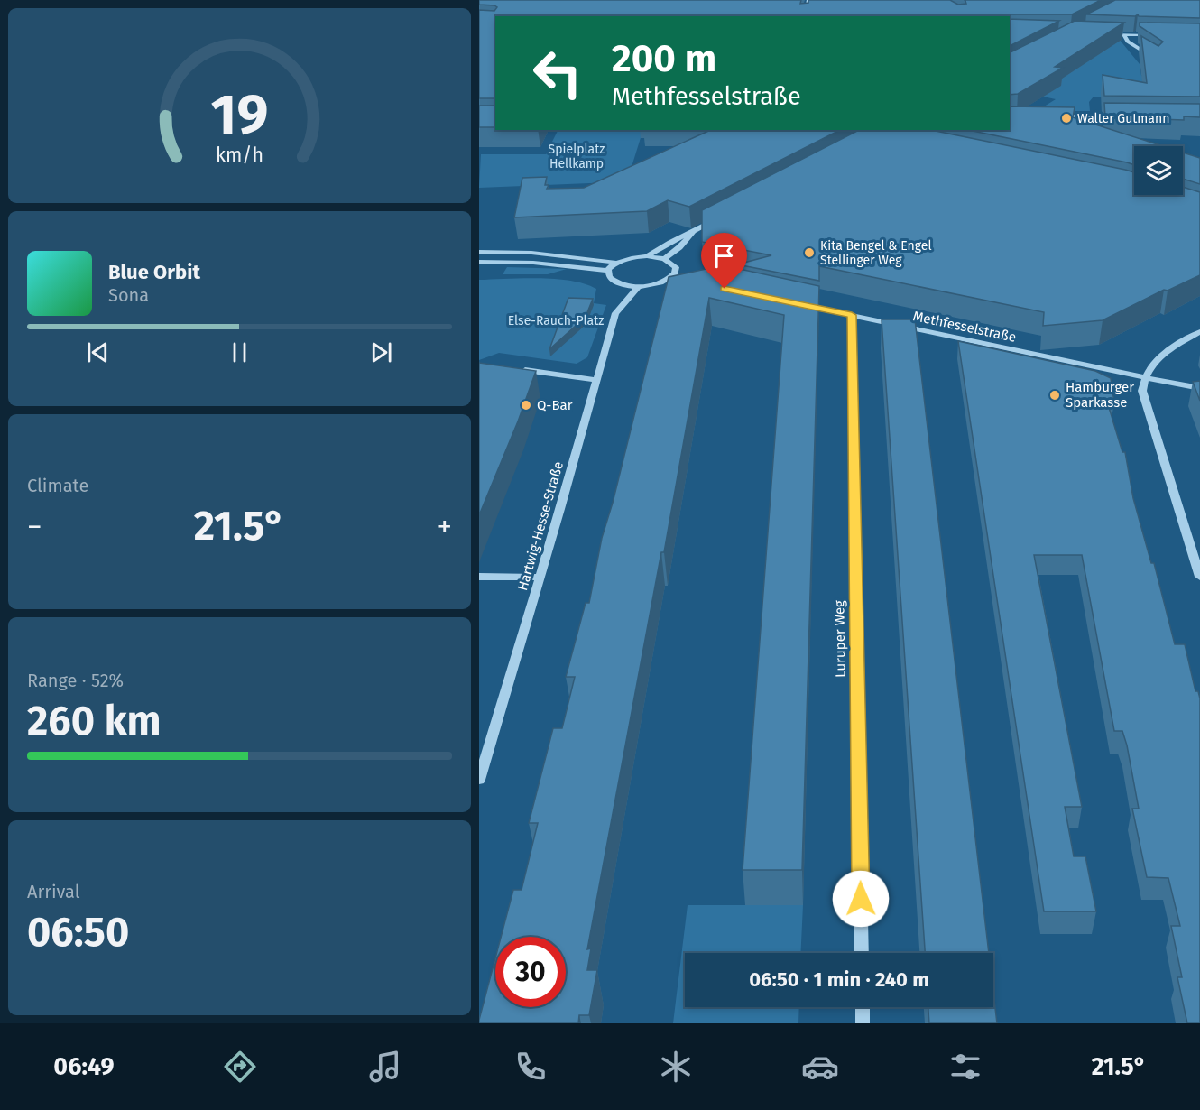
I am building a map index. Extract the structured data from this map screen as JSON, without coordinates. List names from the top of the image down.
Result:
{
  "streets": {
    "street": ["Methfesselstraße", "Hartwig-Hesse-Straße", "Luruper Weg"]
  },
  "crossings": [
    ["Methfesselstraße", "Luruper Weg"]
  ],
  "parks": ["Spielplatz Hellkamp", "Else-Rauch-Platz"],
  "places": [
    "Walter Gutmann",
    "Kita Bengel & Engel Stellinger Weg",
    "Hamburger Sparkasse",
    "Q-Bar"
  ],
  "page": {
    "turn": ["200 m", "Methfesselstraße"],
    "song": ["Blue Orbit", "Sona"],
    "tile": [
      "Climate",
      ["Range · 52%", "260 km"],
      ["Arrival", "06:50"]
    ],
    "heat": ["−", "21.5°", "+"],
    "limit": "30",
    "trip": "06:50 · 1 min · 240 m",
    "tabs": ["06:49", "21.5°"],
    "gauge": ["19", "km/h"]
  }
}
